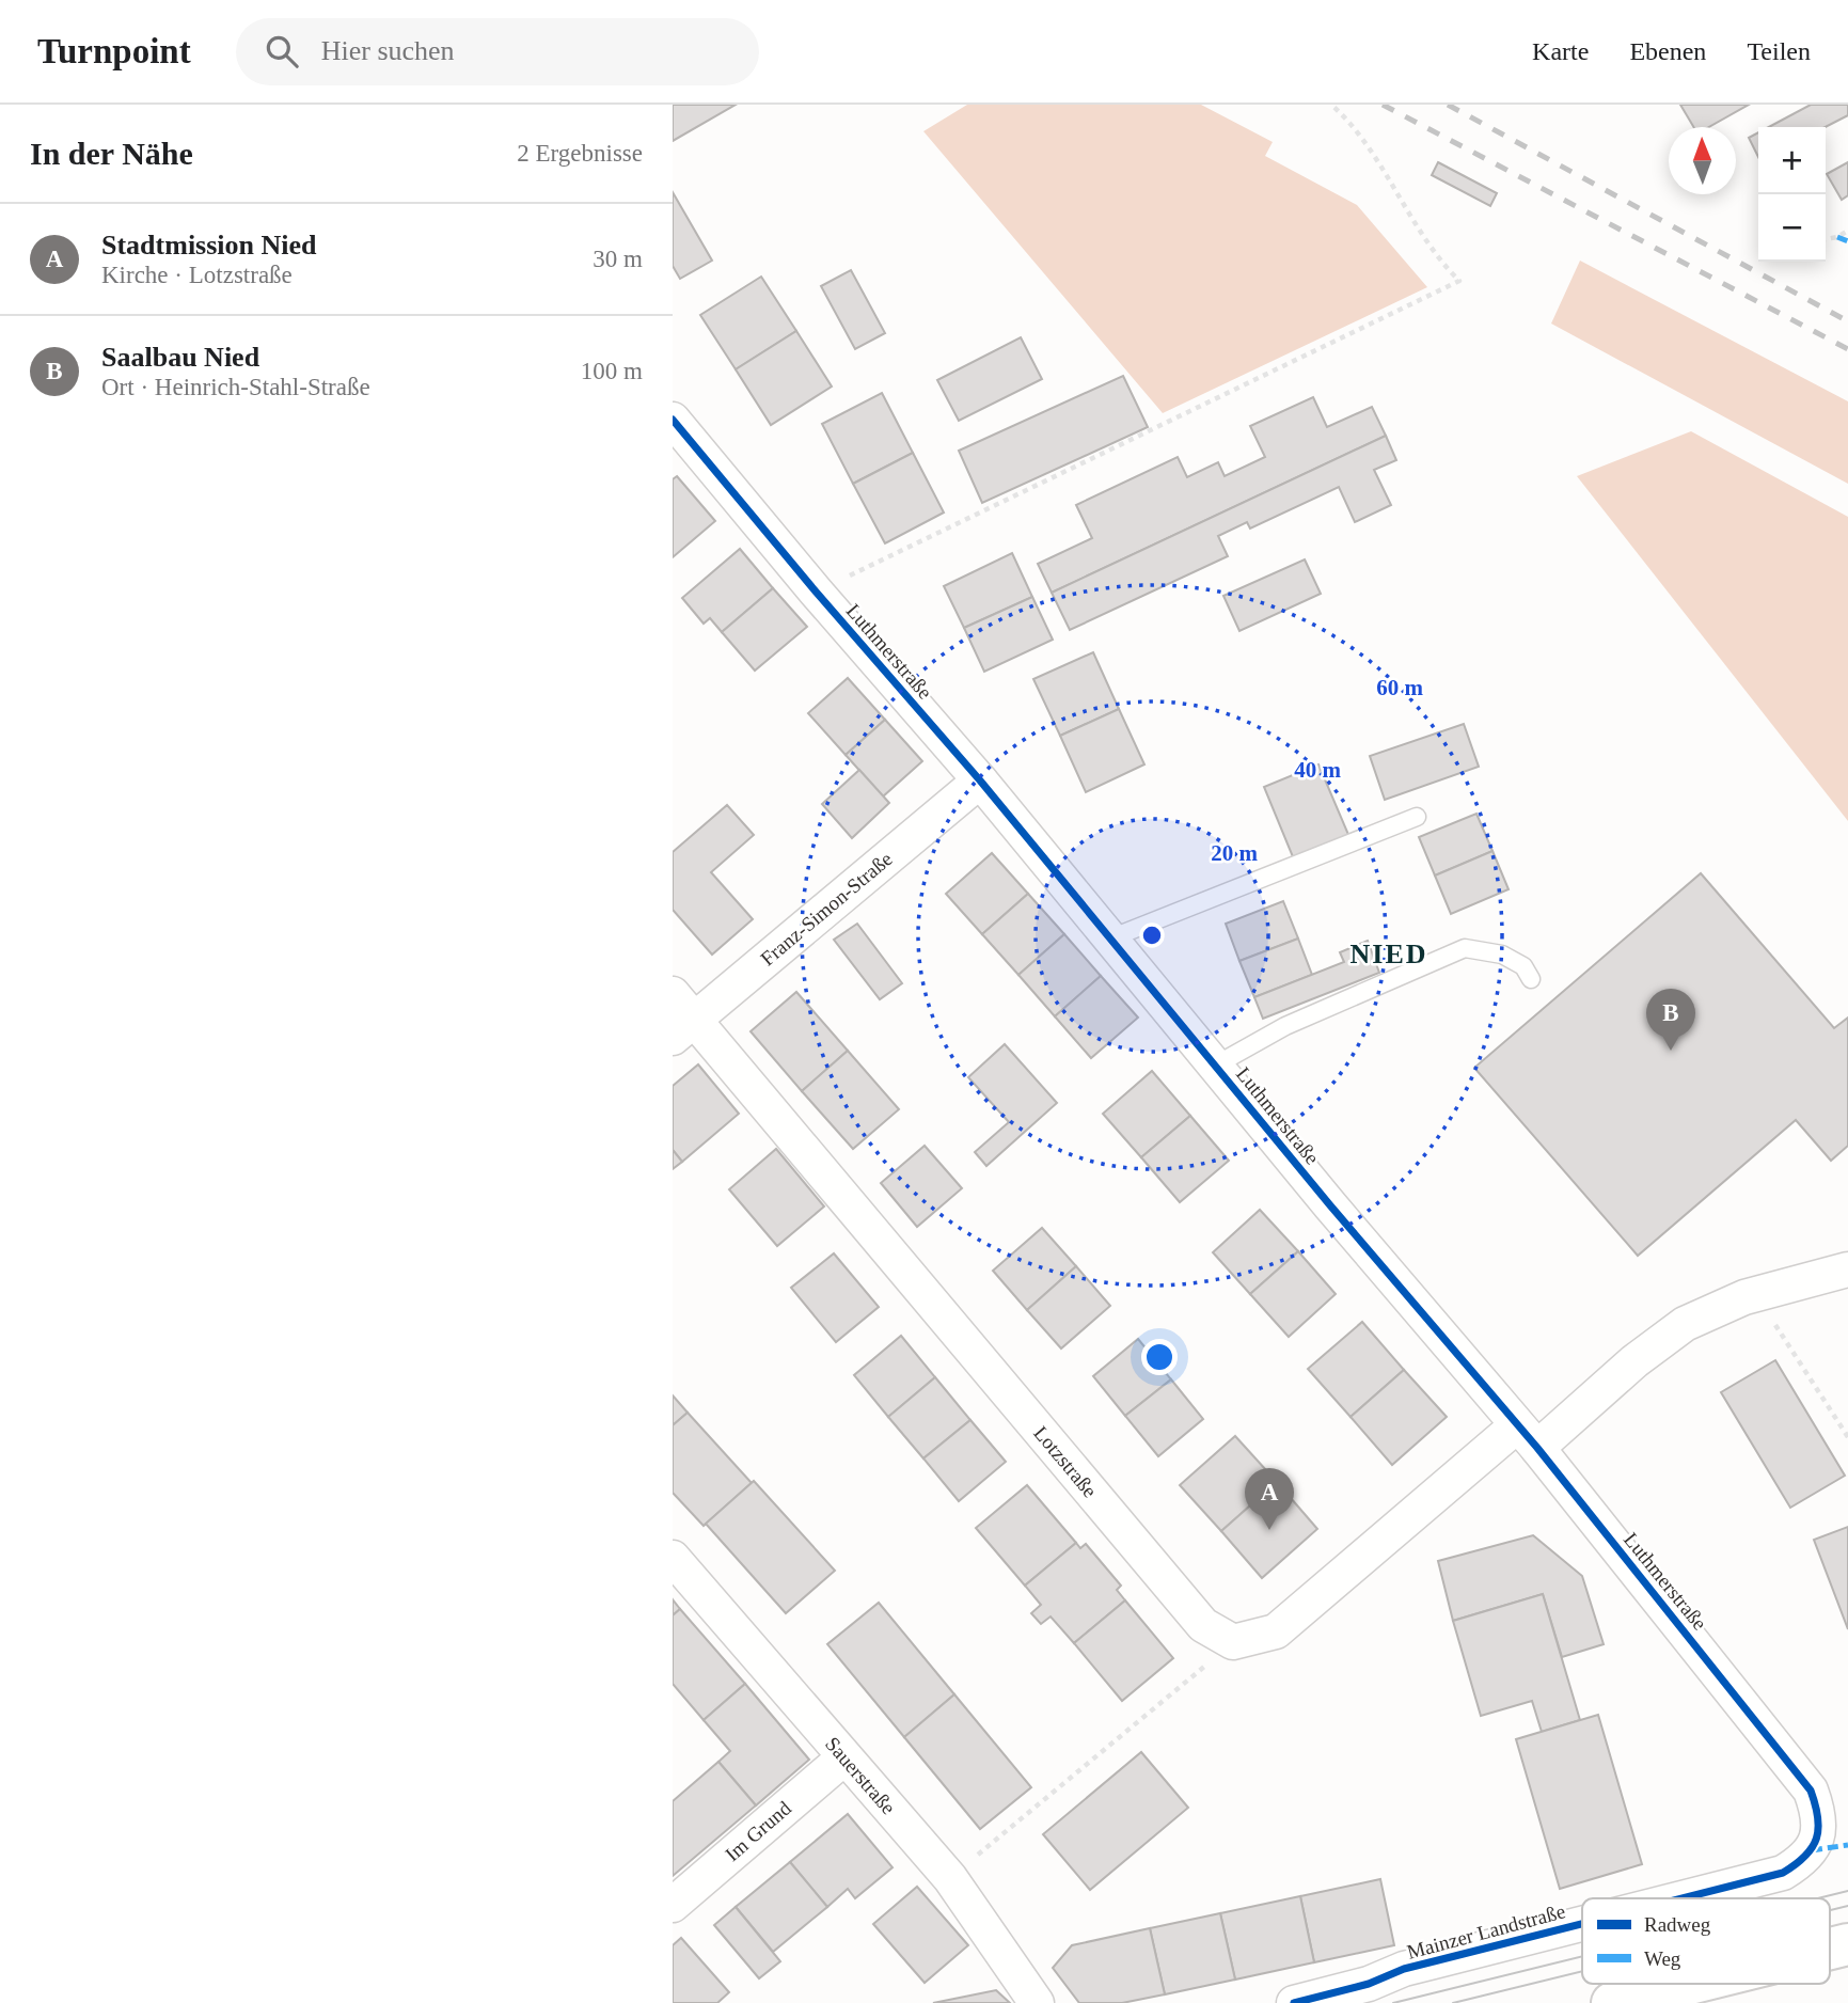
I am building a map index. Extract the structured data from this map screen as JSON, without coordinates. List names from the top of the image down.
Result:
{
  "streets": {
    "street": [
      "Luthmerstraße",
      "Franz-Simon-Straße",
      "Lotzstraße",
      "Sauerstraße",
      "Im Grund",
      "Mainzer Landstraße"
    ]
  },
  "crossings": [
    ["Luthmerstraße", "Franz-Simon-Straße"],
    ["Luthmerstraße", "Mainzer Landstraße"],
    ["Franz-Simon-Straße", "Lotzstraße"],
    ["Sauerstraße", "Im Grund"]
  ],
  "districts": ["NIED"],
  "legend": ["Radweg", "Weg"],
  "north": "top",
  "page": {
    "header": "Turnpoint",
    "search": "Hier suchen",
    "nav": ["Karte", "Ebenen", "Teilen"],
    "heading": ["In der Nähe", "2 Ergebnisse"],
    "map_buttons": ["+", "−"],
    "list": [
      {
        "mark": "A",
        "name": "Stadtmission Nied",
        "note": "Kirche · Lotzstraße",
        "value": "30 m"
      },
      {
        "mark": "B",
        "name": "Saalbau Nied",
        "note": "Ort · Heinrich-Stahl-Straße",
        "value": "100 m"
      }
    ],
    "pins": ["B", "A"]
  },
  "rings": ["60 m", "40 m", "20 m"]
}
